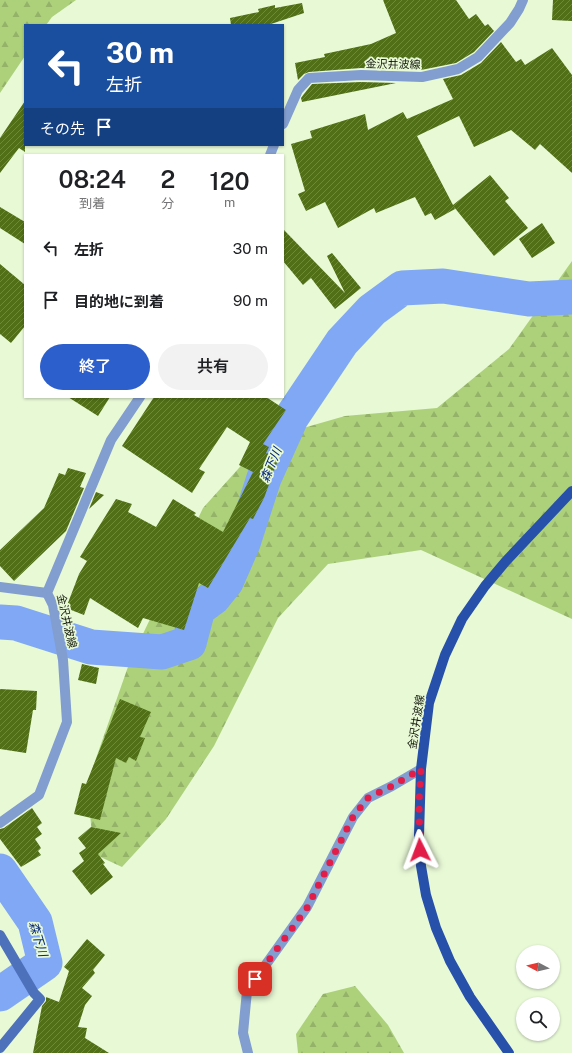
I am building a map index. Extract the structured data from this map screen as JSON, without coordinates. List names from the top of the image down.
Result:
{
  "streets": {
    "main road": ["金沢井波線"]
  },
  "water": ["森下川"],
  "north": "left",
  "page": {
    "turn": ["30 m", "左折"],
    "then": "その先",
    "eta": [
      "08:24",
      "到着",
      "2",
      "分",
      "120",
      "m"
    ],
    "list": [
      {
        "name": "左折",
        "value": "30 m"
      },
      {
        "name": "目的地に到着",
        "value": "90 m"
      }
    ],
    "buttons": ["終了", "共有"]
  }
}
